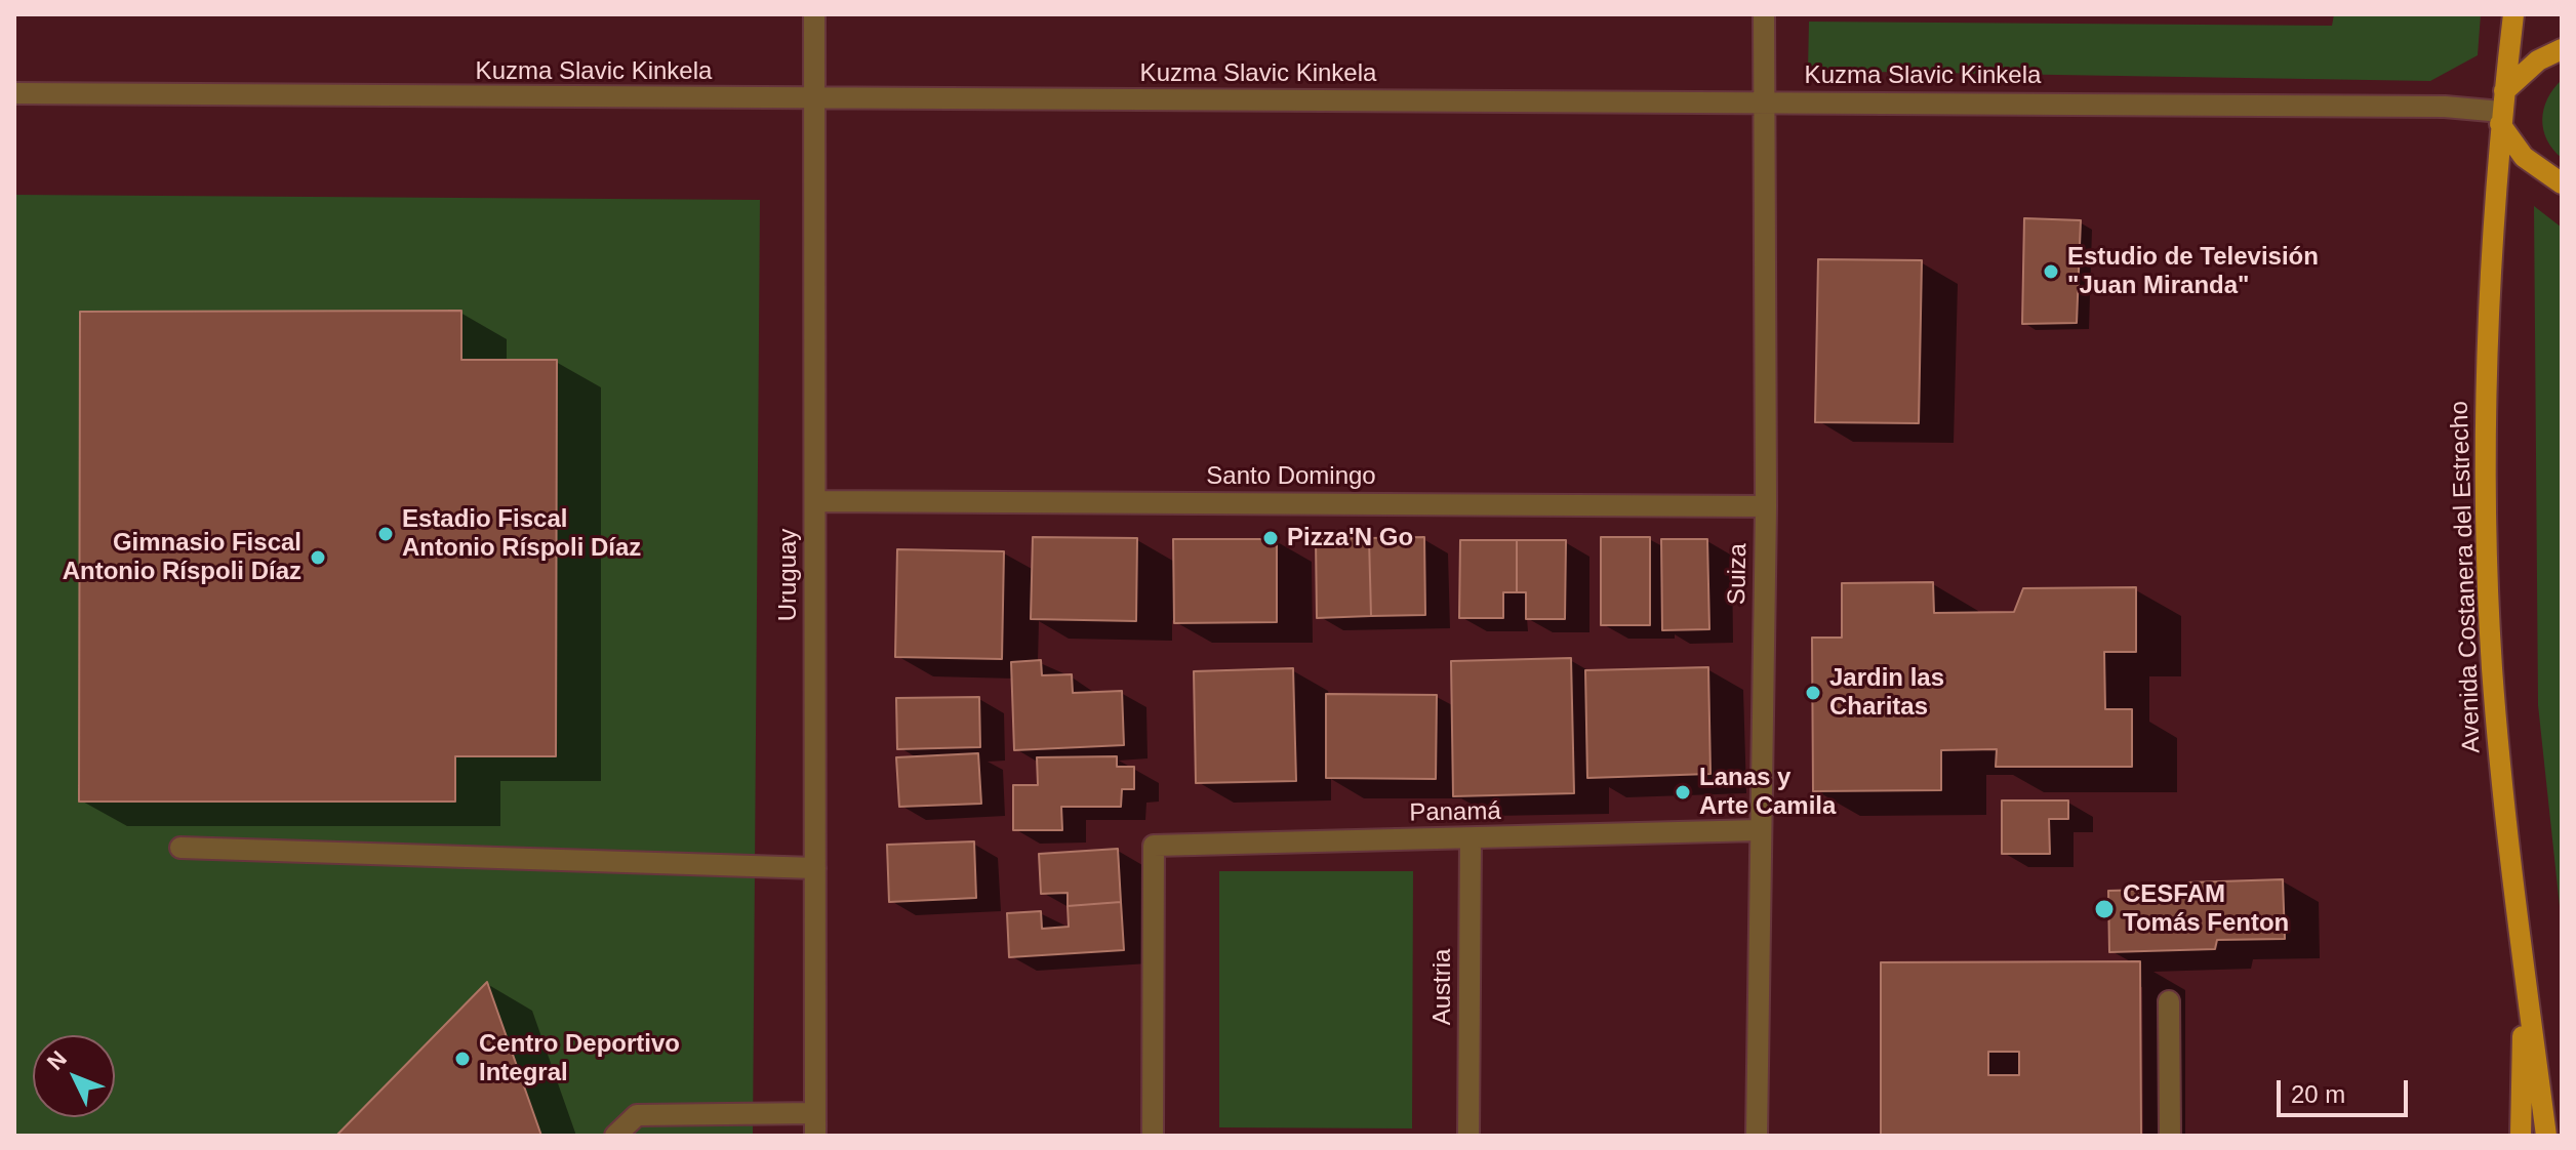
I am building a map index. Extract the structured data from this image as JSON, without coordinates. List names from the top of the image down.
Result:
{
  "streets": {
    "main road": ["Avenida Costanera del Estrecho"],
    "street": [
      "Kuzma Slavic Kinkela",
      "Santo Domingo",
      "Suiza",
      "Uruguay",
      "Panamá",
      "Austria"
    ]
  },
  "crossings": [
    ["Kuzma Slavic Kinkela", "Suiza"],
    ["Kuzma Slavic Kinkela", "Uruguay"],
    ["Kuzma Slavic Kinkela", "Avenida Costanera del Estrecho"],
    ["Santo Domingo", "Suiza"],
    ["Santo Domingo", "Uruguay"],
    ["Suiza", "Panamá"],
    ["Panamá", "Austria"]
  ],
  "places": [
    "Estudio de Televisión \"Juan Miranda\"",
    "Estadio Fiscal Antonio Ríspoli Díaz",
    "Pizza'N Go",
    "Gimnasio Fiscal Antonio Ríspoli Díaz",
    "Jardin las Charitas",
    "Lanas y Arte Camila",
    "CESFAM Tomás Fenton",
    "Centro Deportivo Integral"
  ],
  "scale_bar": "20 m",
  "north": "top left"
}
